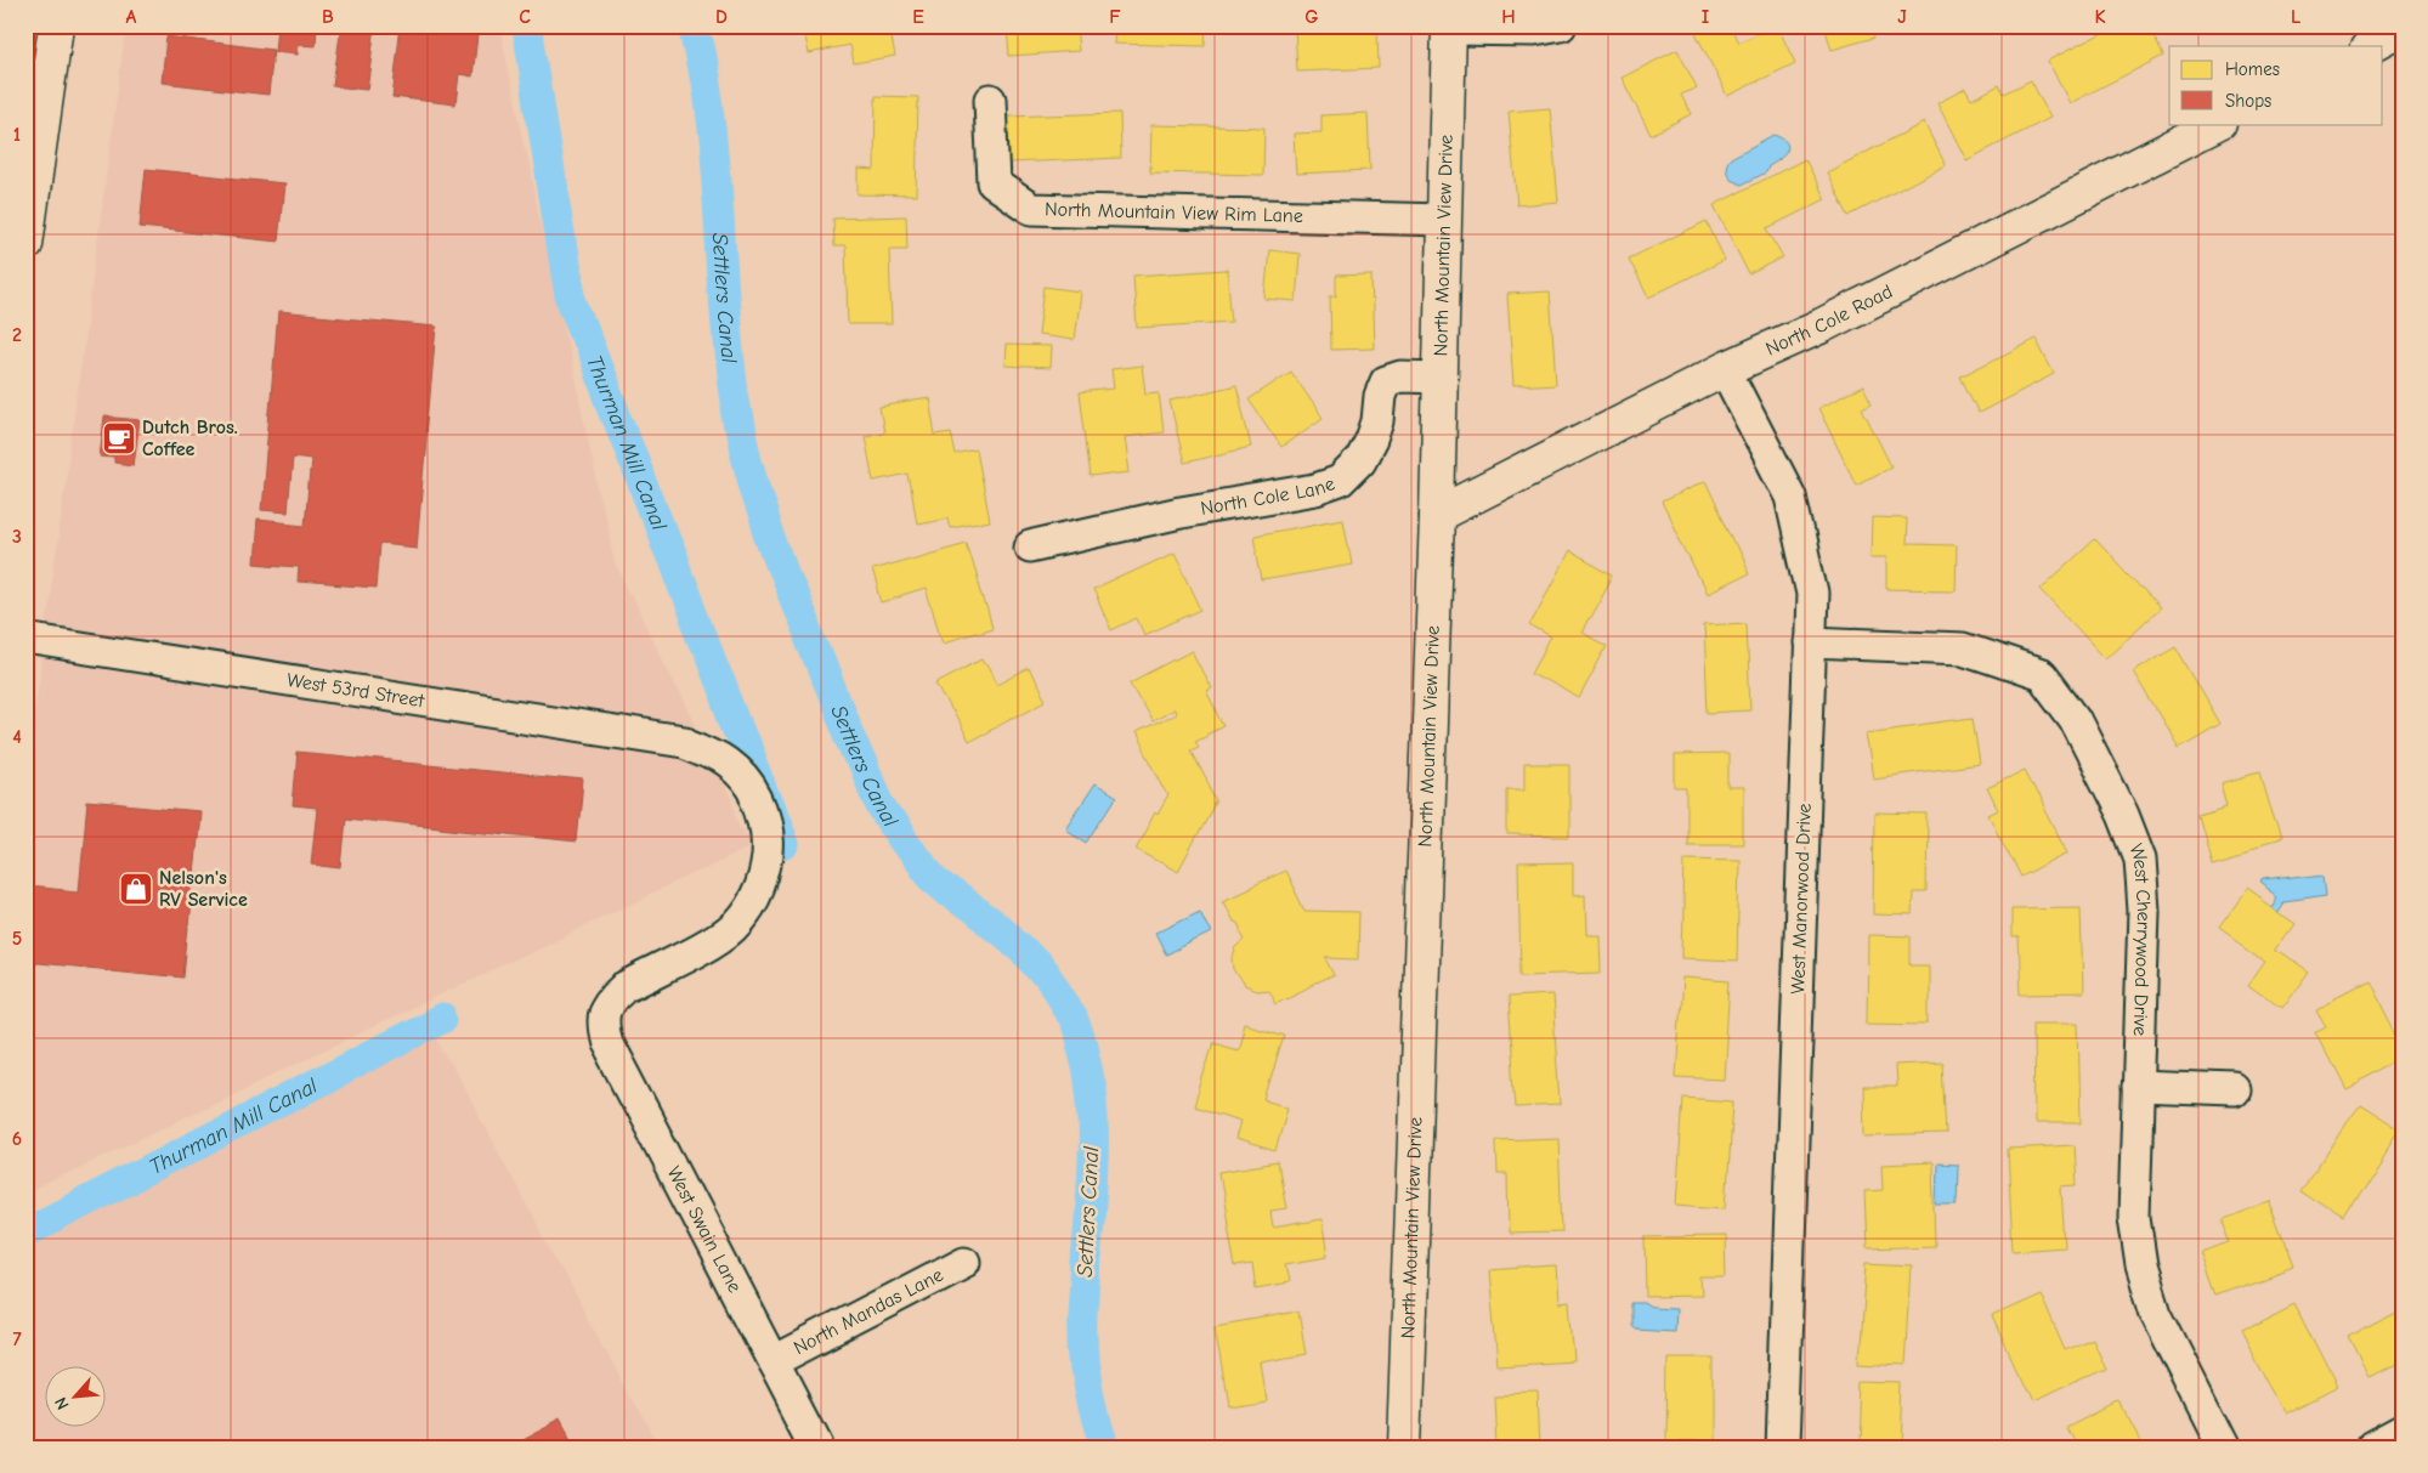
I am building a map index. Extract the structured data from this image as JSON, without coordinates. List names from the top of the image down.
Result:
{
  "streets": {
    "main road": ["North Mountain View Drive", "North Cole Road"],
    "street": [
      "North Mountain View Rim Lane",
      "North Cole Lane",
      "West 53rd Street",
      "West Manorwood Drive",
      "West Cherrywood Drive",
      "West Swain Lane",
      "North Mandas Lane"
    ]
  },
  "crossings": [
    ["North Mountain View Rim Lane", "North Mountain View Drive"],
    ["North Mountain View Drive", "North Cole Road"],
    ["North Mountain View Drive", "North Cole Lane"],
    ["North Cole Road", "West Manorwood Drive"],
    ["West 53rd Street", "West Swain Lane"],
    ["West Manorwood Drive", "West Cherrywood Drive"],
    ["West Swain Lane", "North Mandas Lane"]
  ],
  "water": ["Settlers Canal", "Thurman Mill Canal"],
  "places": {
    "cafe": ["Dutch Bros. Coffee"],
    "shop": ["Nelson's RV Service"]
  },
  "legend": ["Homes", "Shops"],
  "north": "bottom left",
  "grid": {
    "columns": [
      "A",
      "B",
      "C",
      "D",
      "E",
      "F",
      "G",
      "H",
      "I",
      "J",
      "K",
      "L"
    ],
    "rows": [
      "1",
      "2",
      "3",
      "4",
      "5",
      "6",
      "7"
    ]
  }
}
